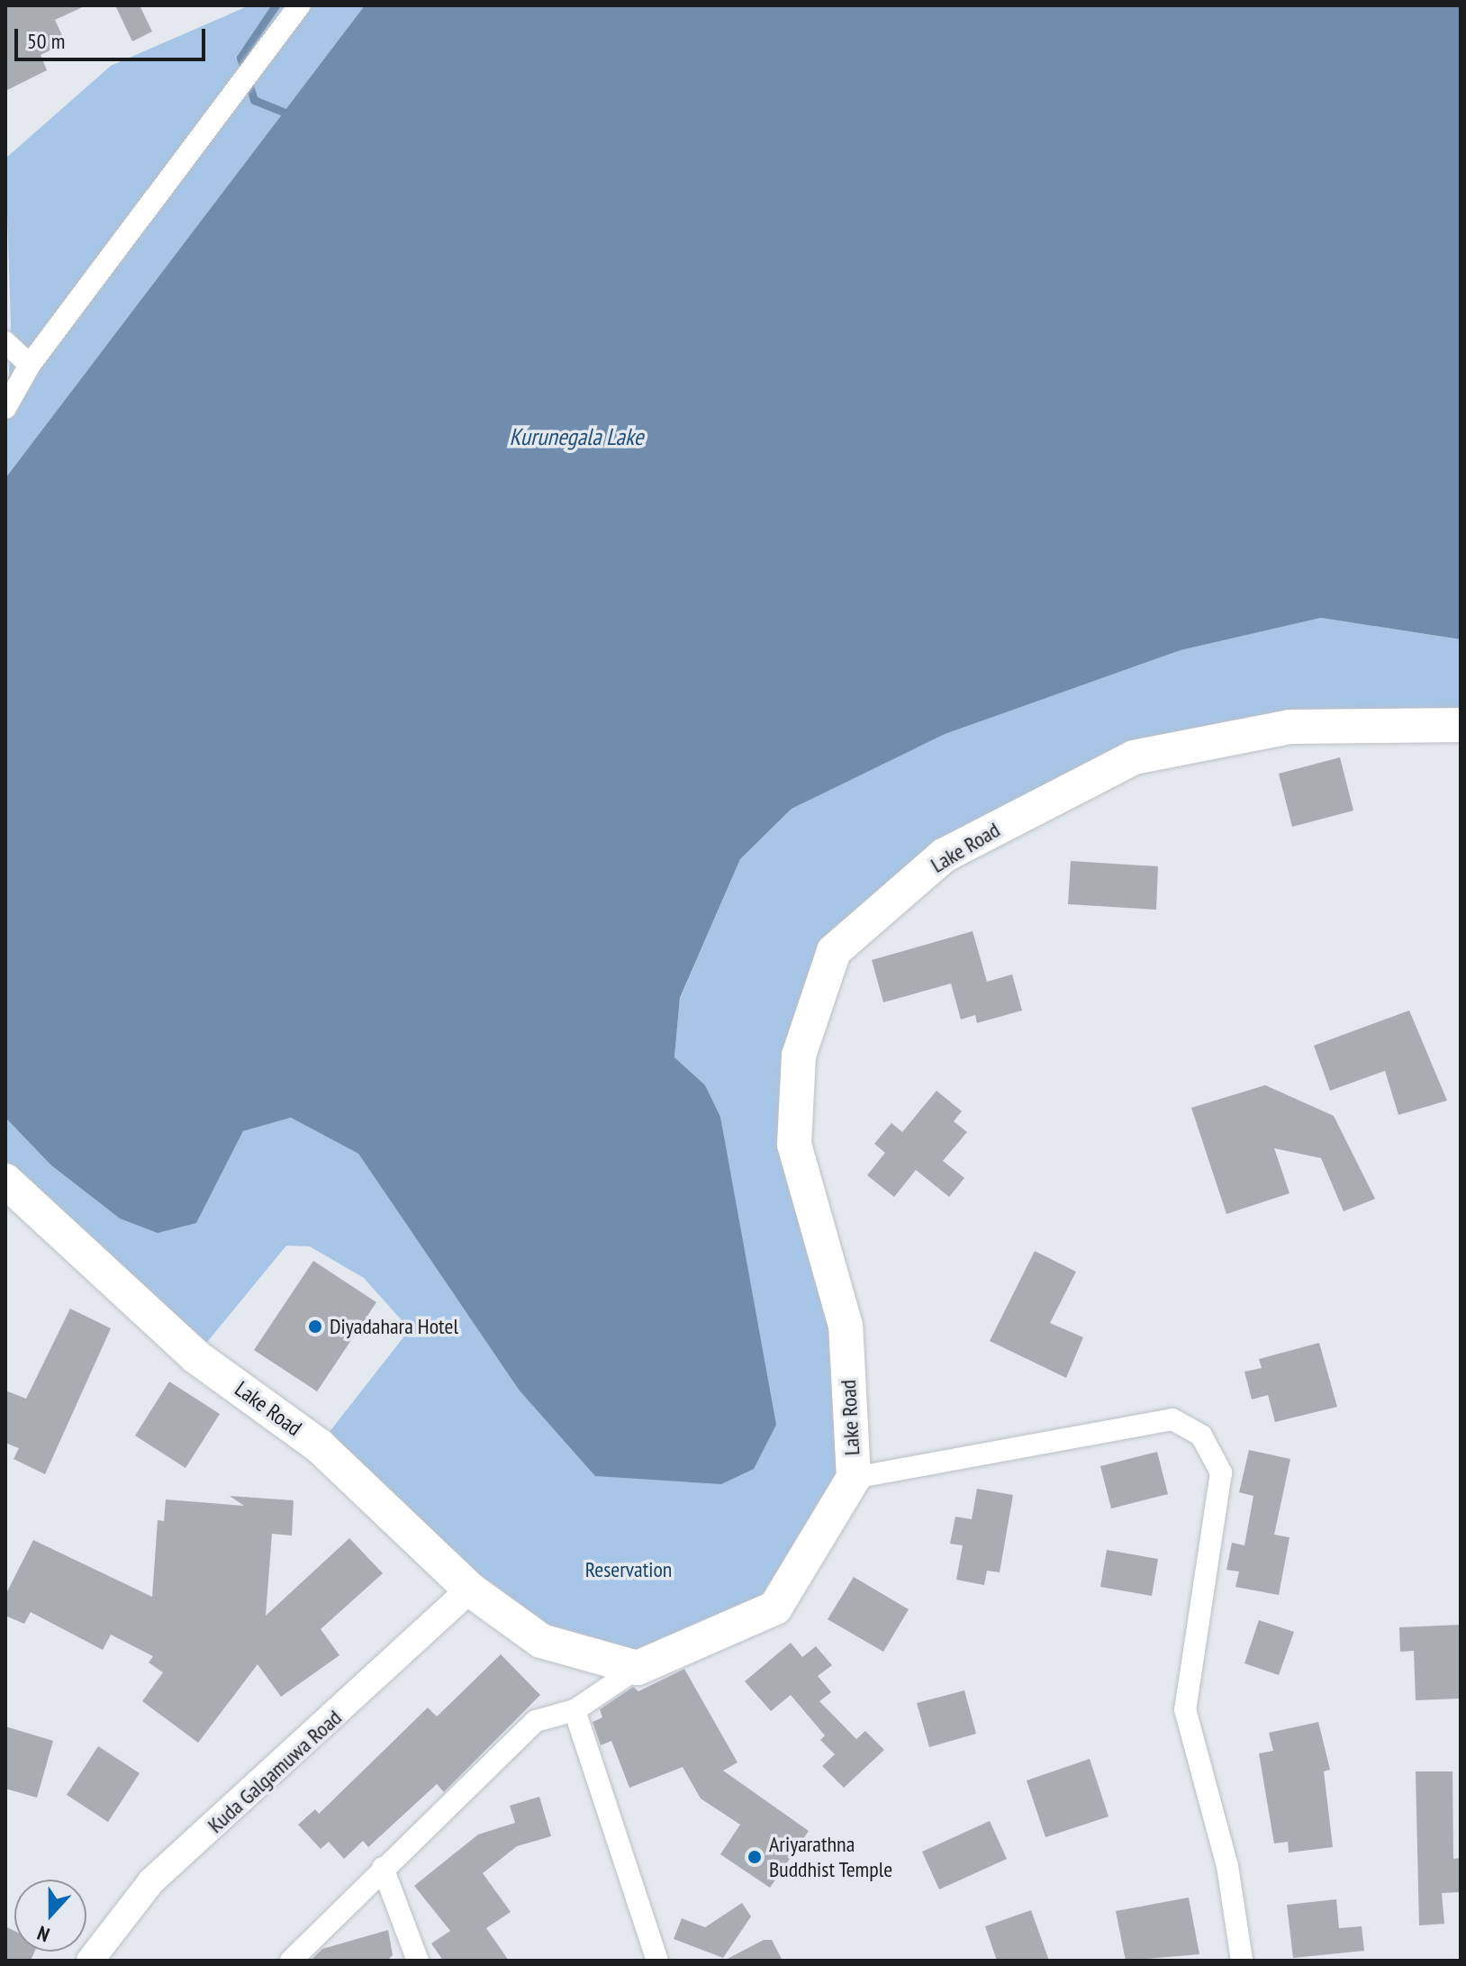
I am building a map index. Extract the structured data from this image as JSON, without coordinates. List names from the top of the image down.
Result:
{
  "streets": {
    "main road": ["Lake Road"],
    "street": ["Kuda Galgamuwa Road"]
  },
  "crossings": [
    ["Lake Road", "Kuda Galgamuwa Road"]
  ],
  "water": ["Kurunegala Lake"],
  "parks": ["Reservation"],
  "places": ["Diyadahara Hotel", "Ariyarathna Buddhist Temple"],
  "scale_bar": "50 m",
  "north": "bottom"
}
